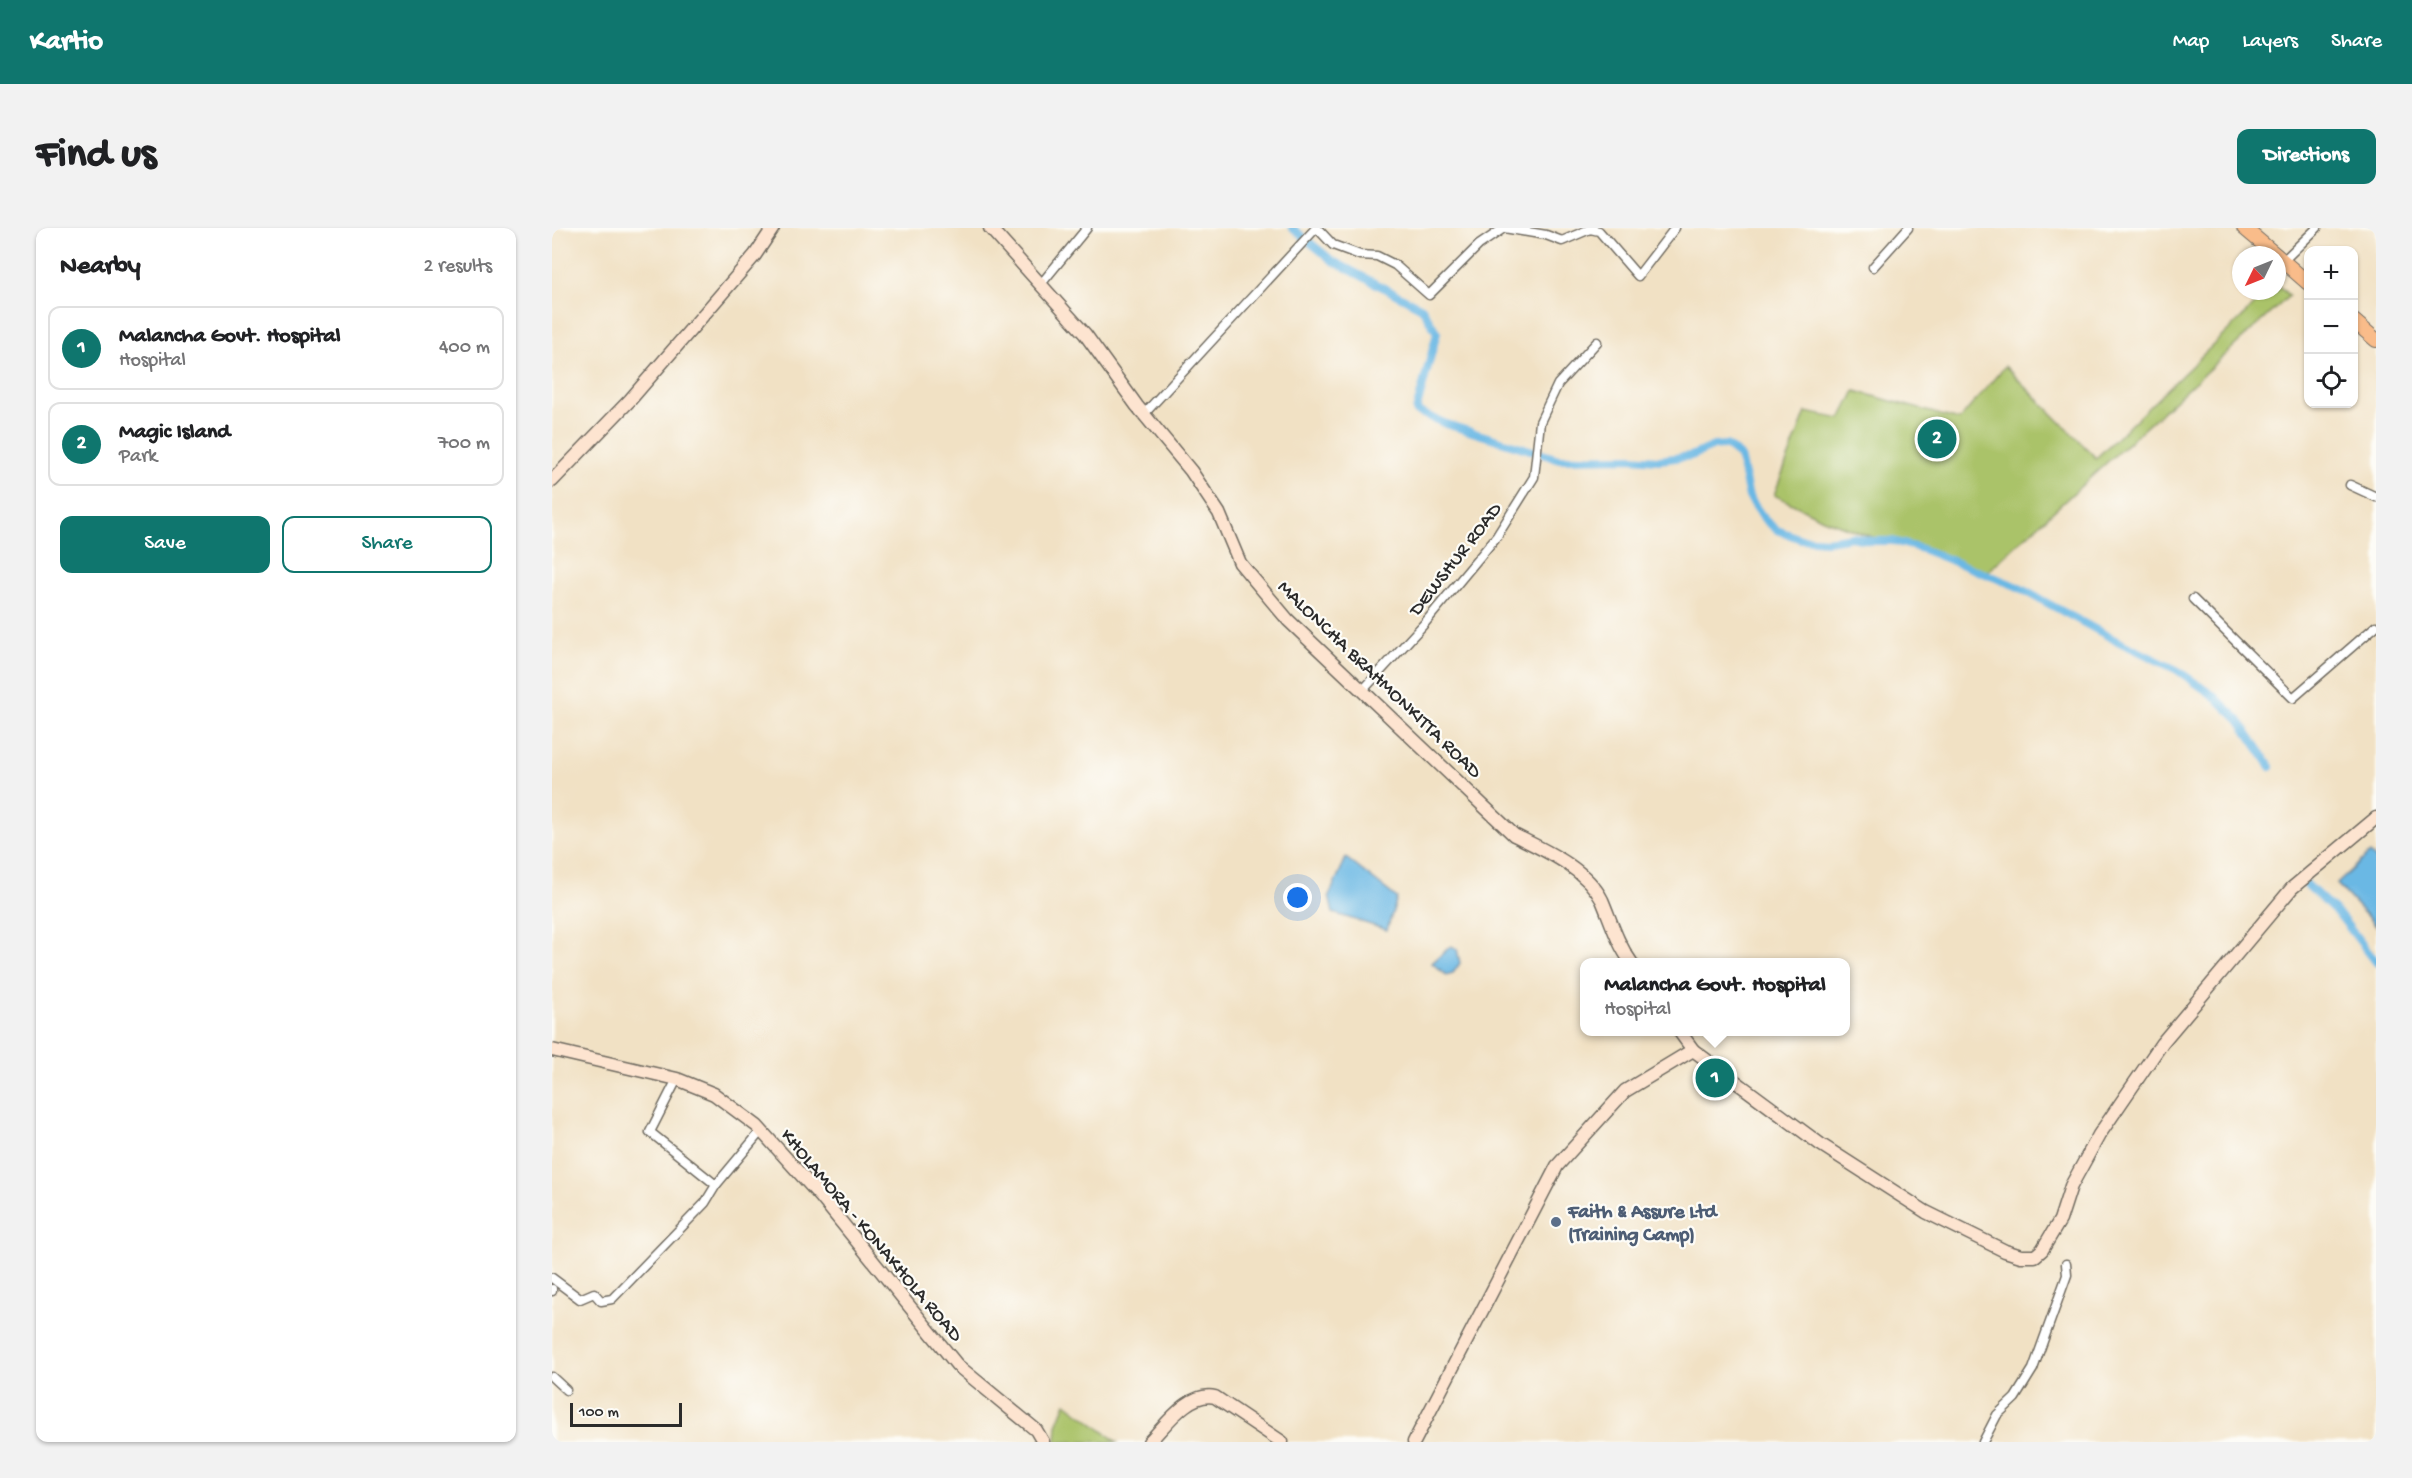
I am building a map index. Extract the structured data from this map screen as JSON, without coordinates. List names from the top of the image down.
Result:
{
  "streets": {
    "main road": ["MALONCHA BRAHMONKITTA ROAD", "KHOLAMORA - KONAKHOLA ROAD"],
    "street": ["DEWSHUR ROAD"]
  },
  "crossings": [
    ["DEWSHUR ROAD", "MALONCHA BRAHMONKITTA ROAD"]
  ],
  "places": ["Faith & Assure Ltd (Training Camp)"],
  "scale_bar": "100 m",
  "north": "bottom left",
  "page": {
    "header": "Kartio",
    "nav": ["Map", "Layers", "Share"],
    "buttons": [
      "Directions",
      ["Save", "Share"]
    ],
    "title": "Find us",
    "heading": ["Nearby", "2 results"],
    "map_buttons": ["+", "−"],
    "list": [
      {
        "mark": "1",
        "name": "Malancha Govt. Hospital",
        "note": "Hospital",
        "value": "400 m"
      },
      {
        "mark": "2",
        "name": "Magic Island",
        "note": "Park",
        "value": "700 m"
      }
    ],
    "pins": ["2", "1"],
    "popup": ["Malancha Govt. Hospital", "Hospital"],
    "scale": "100 m"
  }
}
